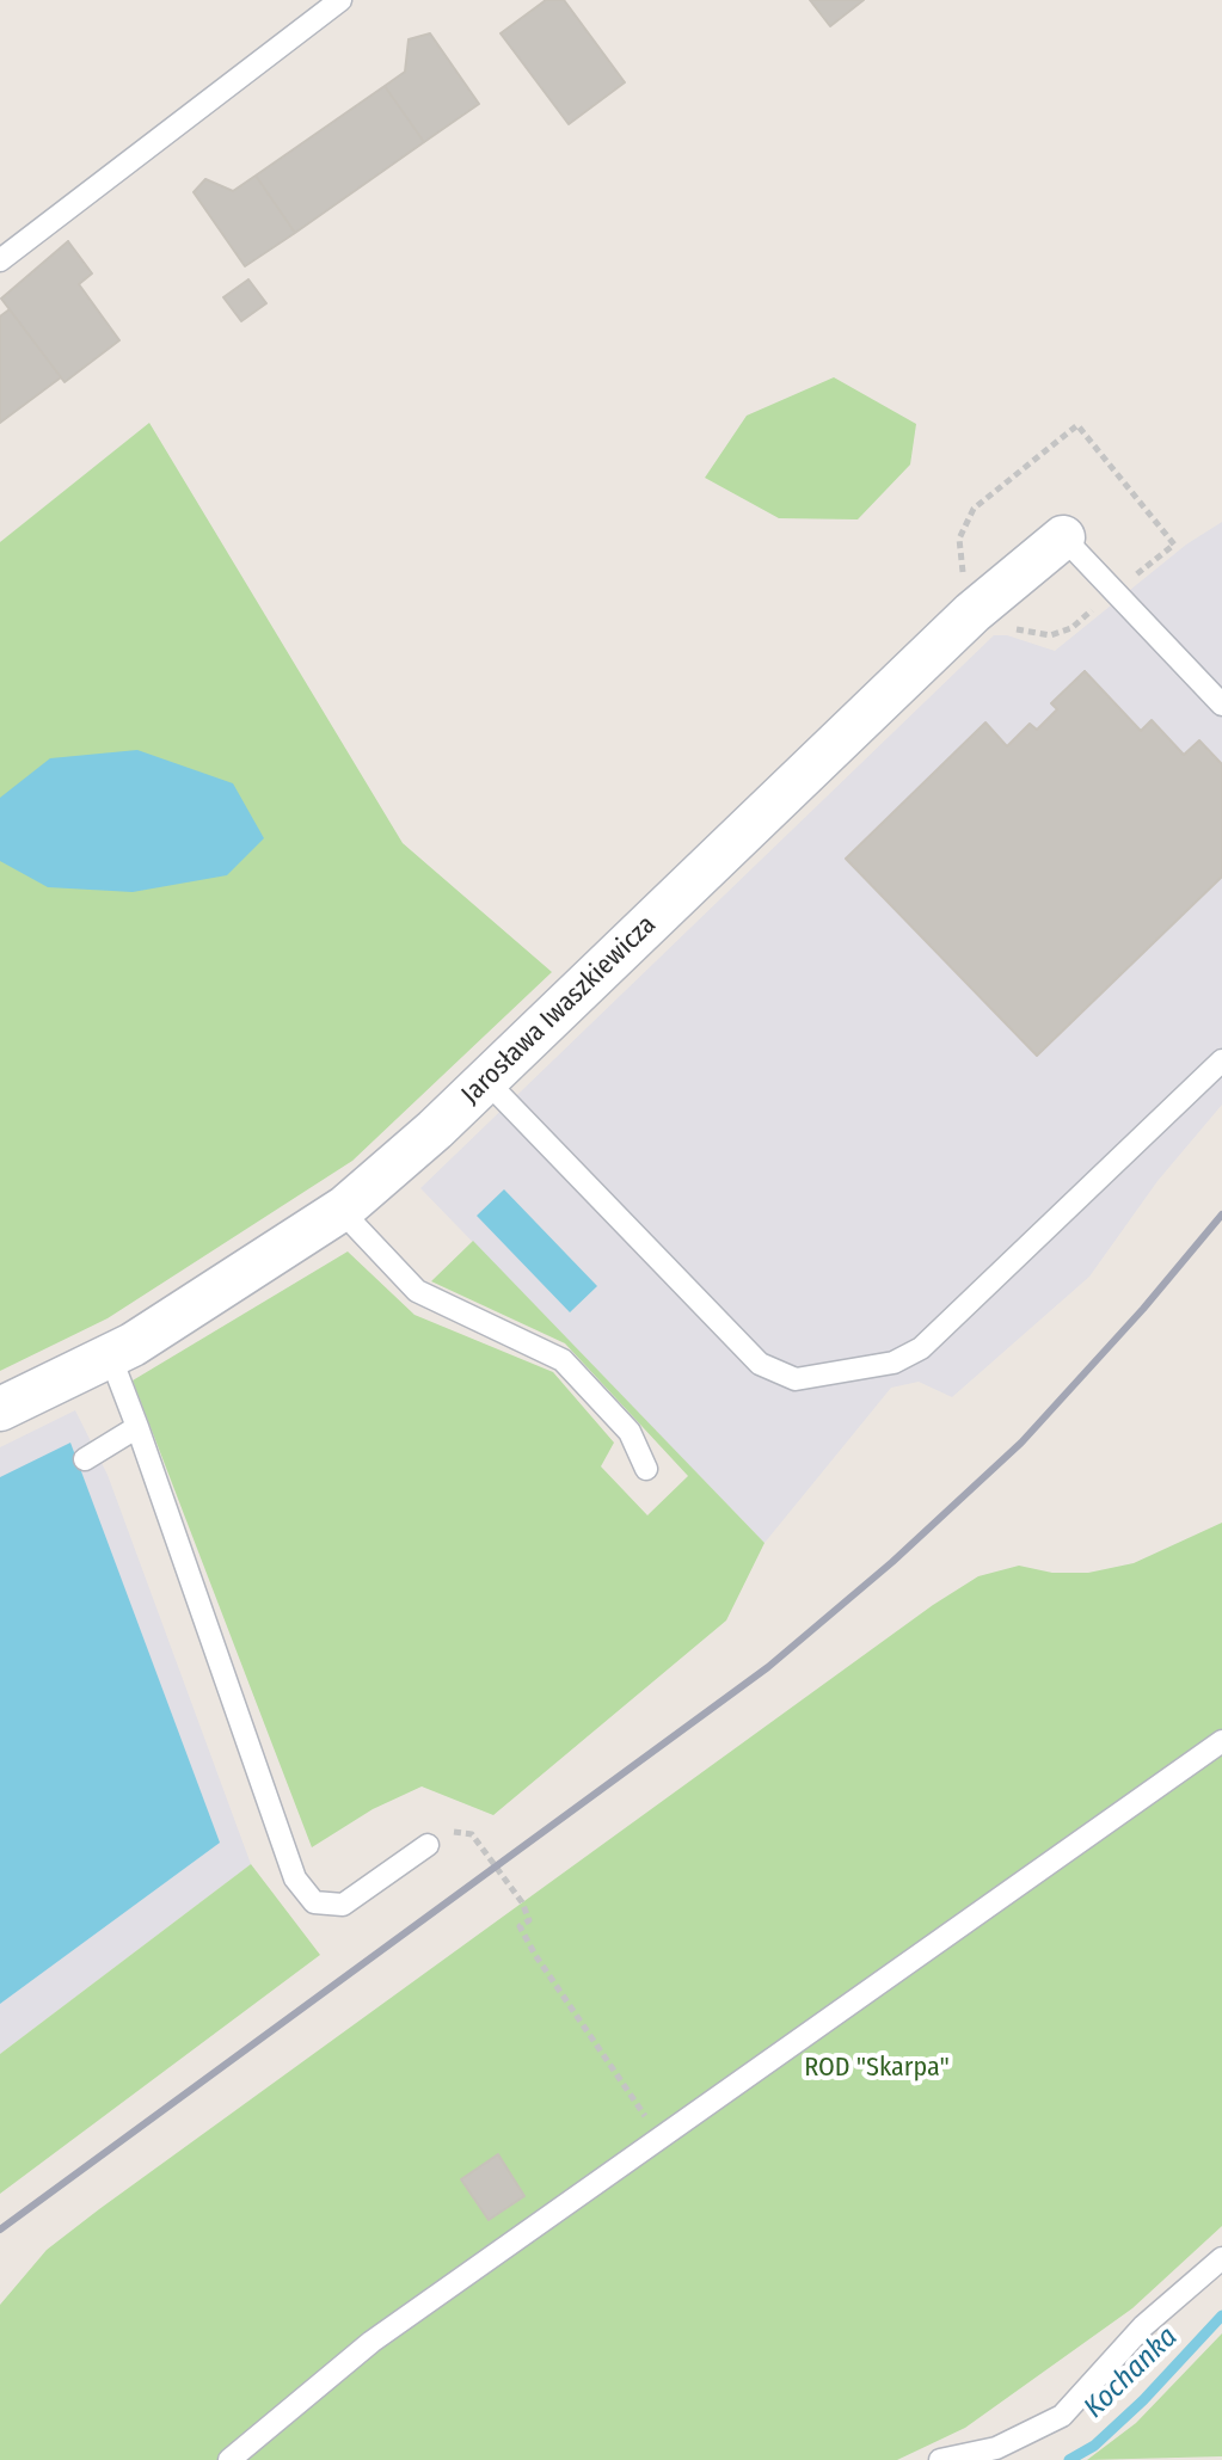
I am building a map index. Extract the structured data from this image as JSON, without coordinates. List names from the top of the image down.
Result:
{
  "streets": {
    "street": ["Jarosława Iwaszkiewicza"]
  },
  "water": ["Kochanka"],
  "parks": ["ROD \"Skarpa\""]
}
